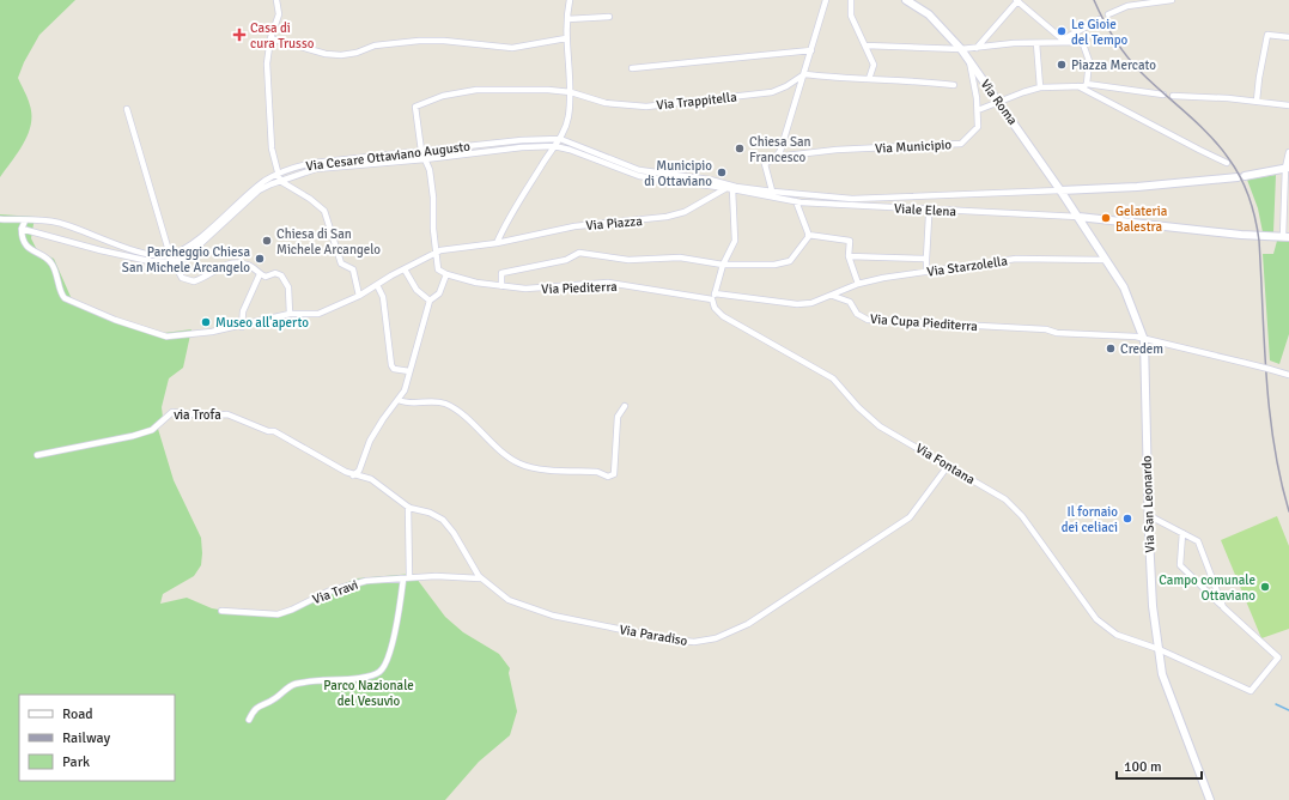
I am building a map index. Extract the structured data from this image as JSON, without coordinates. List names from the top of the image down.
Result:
{
  "streets": {
    "main road": ["Via Roma", "Via San Leonardo"],
    "street": [
      "Via Trappitella",
      "Via Municipio",
      "Via Cesare Ottaviano Augusto",
      "Viale Elena",
      "Via Piazza",
      "Via Starzolella",
      "Via Piediterra",
      "Via Cupa Piediterra",
      "via Trofa",
      "Via Fontana",
      "Via Travi",
      "Via Paradiso"
    ]
  },
  "crossings": [
    ["Via Trappitella", "Via Cesare Ottaviano Augusto"],
    ["Via Roma", "Via Municipio"],
    ["Via Roma", "Viale Elena"],
    ["Via Roma", "Via San Leonardo"],
    ["Via Cesare Ottaviano Augusto", "Viale Elena"],
    ["Via Cesare Ottaviano Augusto", "Via Piazza"],
    ["Viale Elena", "Via San Leonardo"],
    ["Via Starzolella", "Via Cupa Piediterra"],
    ["Via Starzolella", "Via San Leonardo"],
    ["Via Piediterra", "Via Fontana"],
    ["Via Cupa Piediterra", "Via San Leonardo"],
    ["via Trofa", "Via Paradiso"],
    ["Via Fontana", "Via San Leonardo"],
    ["Via Fontana", "Via Paradiso"],
    ["Via Travi", "Via Paradiso"]
  ],
  "parks": ["Parco Nazionale del Vesuvio"],
  "places": {
    "other": [
      "Le Gioie del Tempo",
      "Piazza Mercato",
      "Chiesa San Francesco",
      "Municipio di Ottaviano",
      "Gelateria Balestra",
      "Chiesa di San Michele Arcangelo",
      "Parcheggio Chiesa San Michele Arcangelo",
      "Museo all'aperto",
      "Credem",
      "Il fornaio dei celiaci",
      "Campo comunale Ottaviano"
    ],
    "health": ["Casa di cura Trusso"]
  },
  "legend": ["Road", "Railway", "Park"],
  "scale_bar": "100 m"
}
